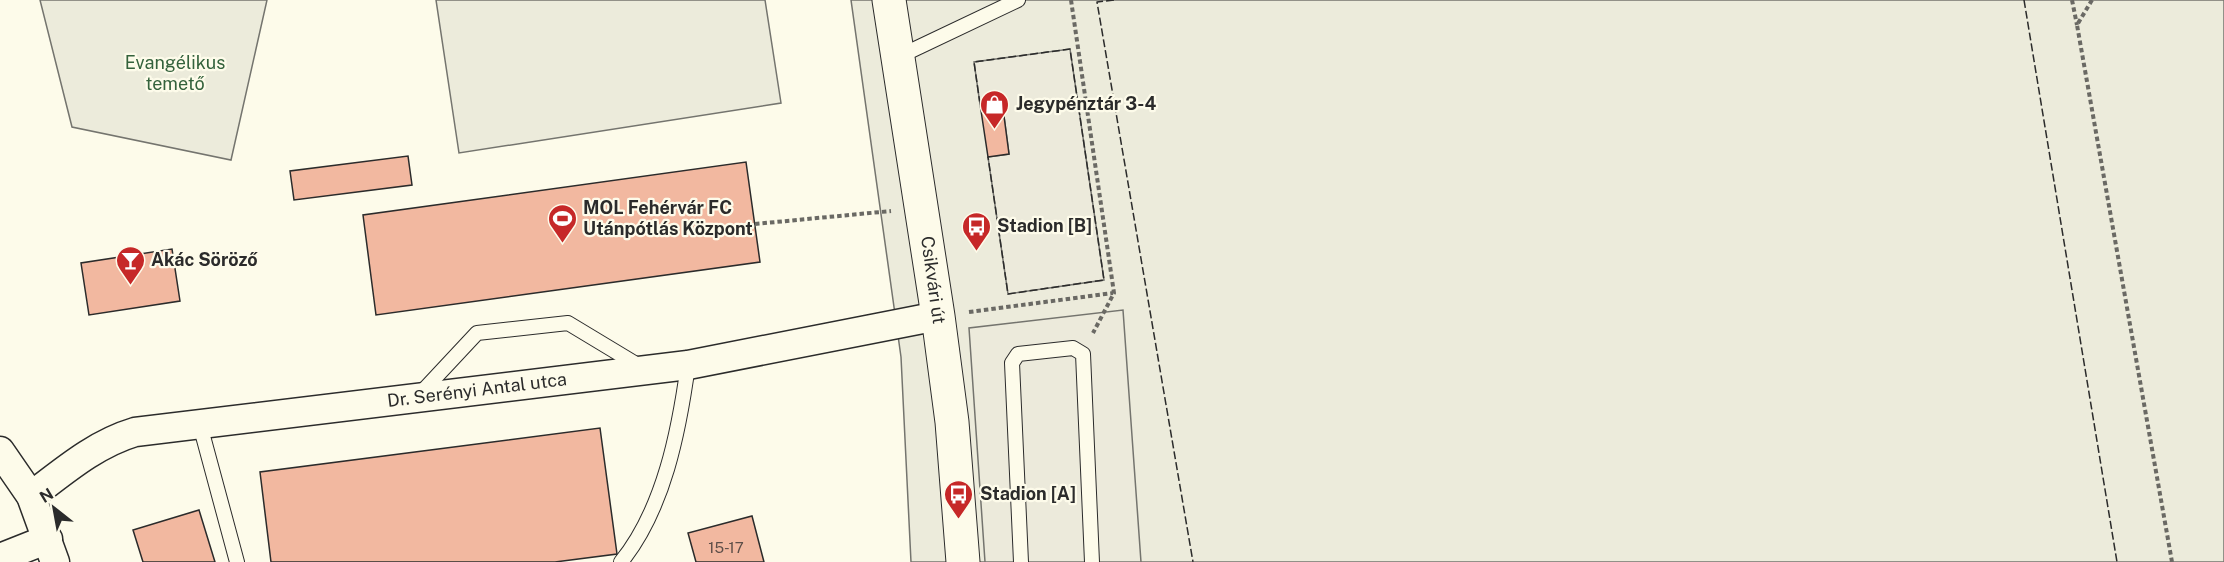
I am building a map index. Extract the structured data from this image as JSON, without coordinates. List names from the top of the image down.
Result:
{
  "streets": {
    "street": ["Csikvári út", "Dr. Serényi Antal utca"]
  },
  "crossings": [
    ["Csikvári út", "Dr. Serényi Antal utca"]
  ],
  "parks": ["Evangélikus temető"],
  "places": {
    "shop": ["Jegypénztár 3-4"],
    "sports": ["MOL Fehérvár FC Utánpótlás Központ"],
    "bus stop": ["Stadion [B]", "Stadion [A]"],
    "bar": ["Akác Söröző"]
  },
  "house_numbers": ["15-17"],
  "north": "top left"
}
